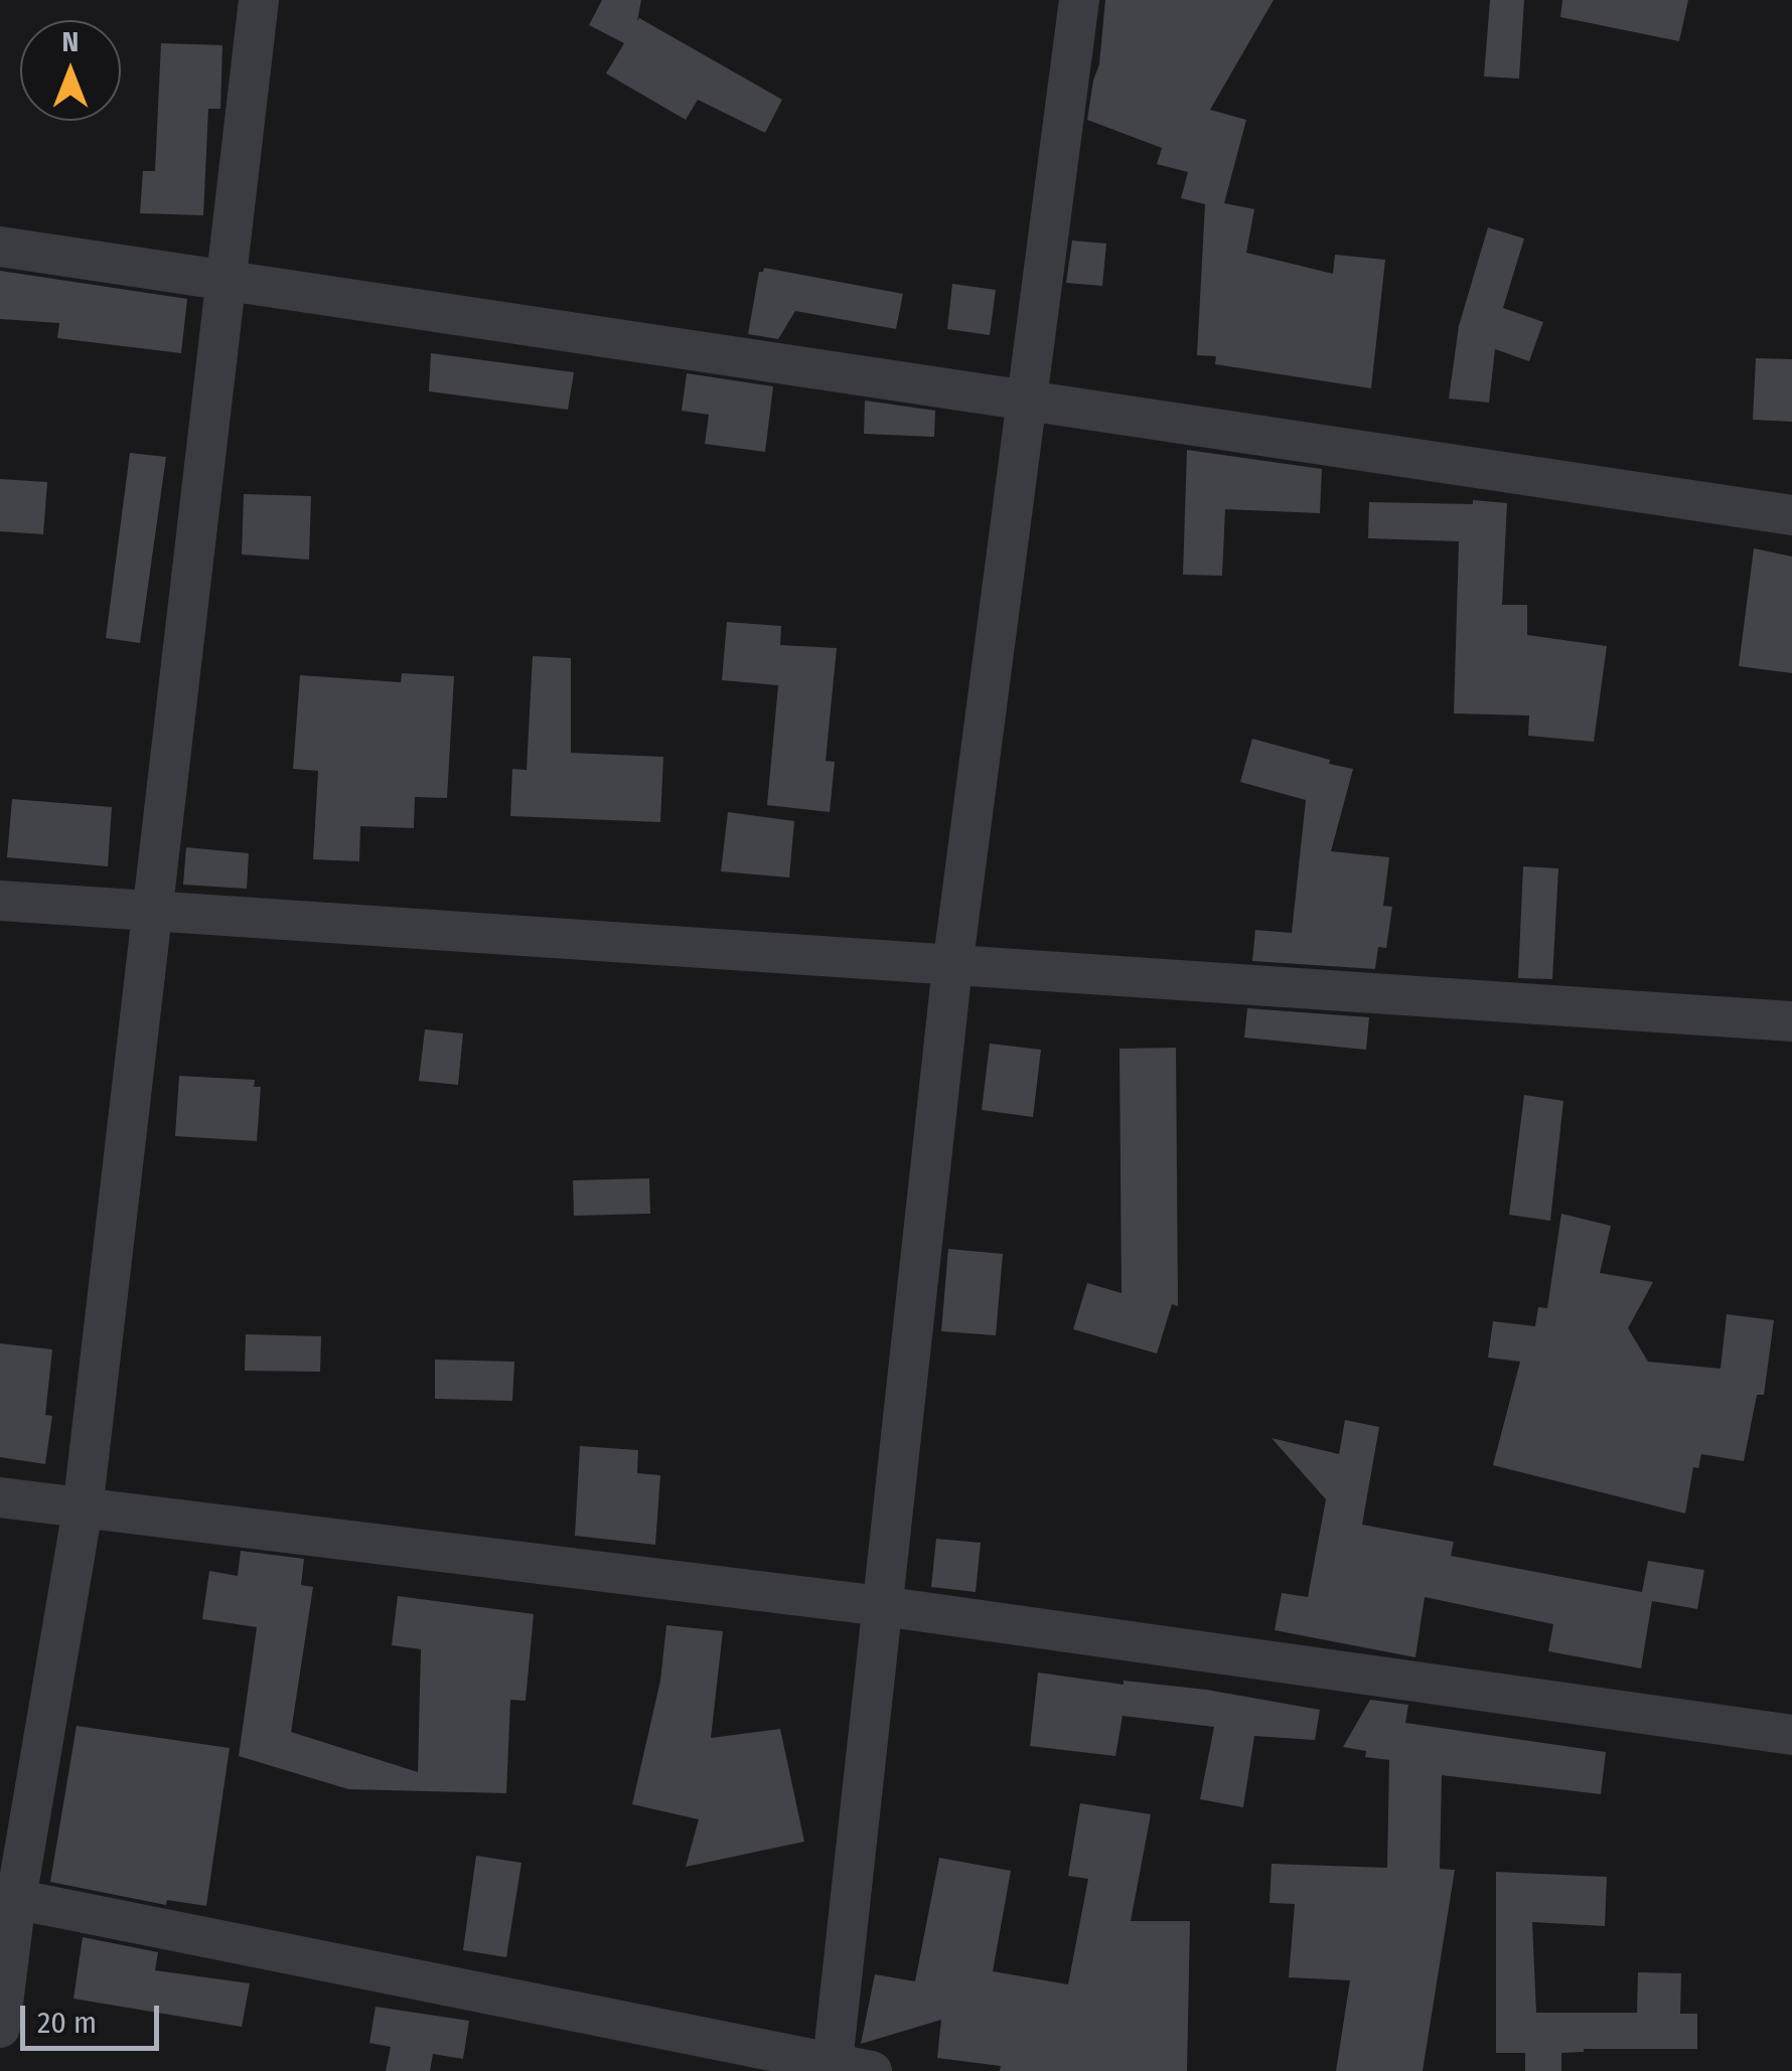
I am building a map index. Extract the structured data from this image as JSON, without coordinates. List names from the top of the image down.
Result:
{
  "scale_bar": "20 m",
  "north": "top"
}
